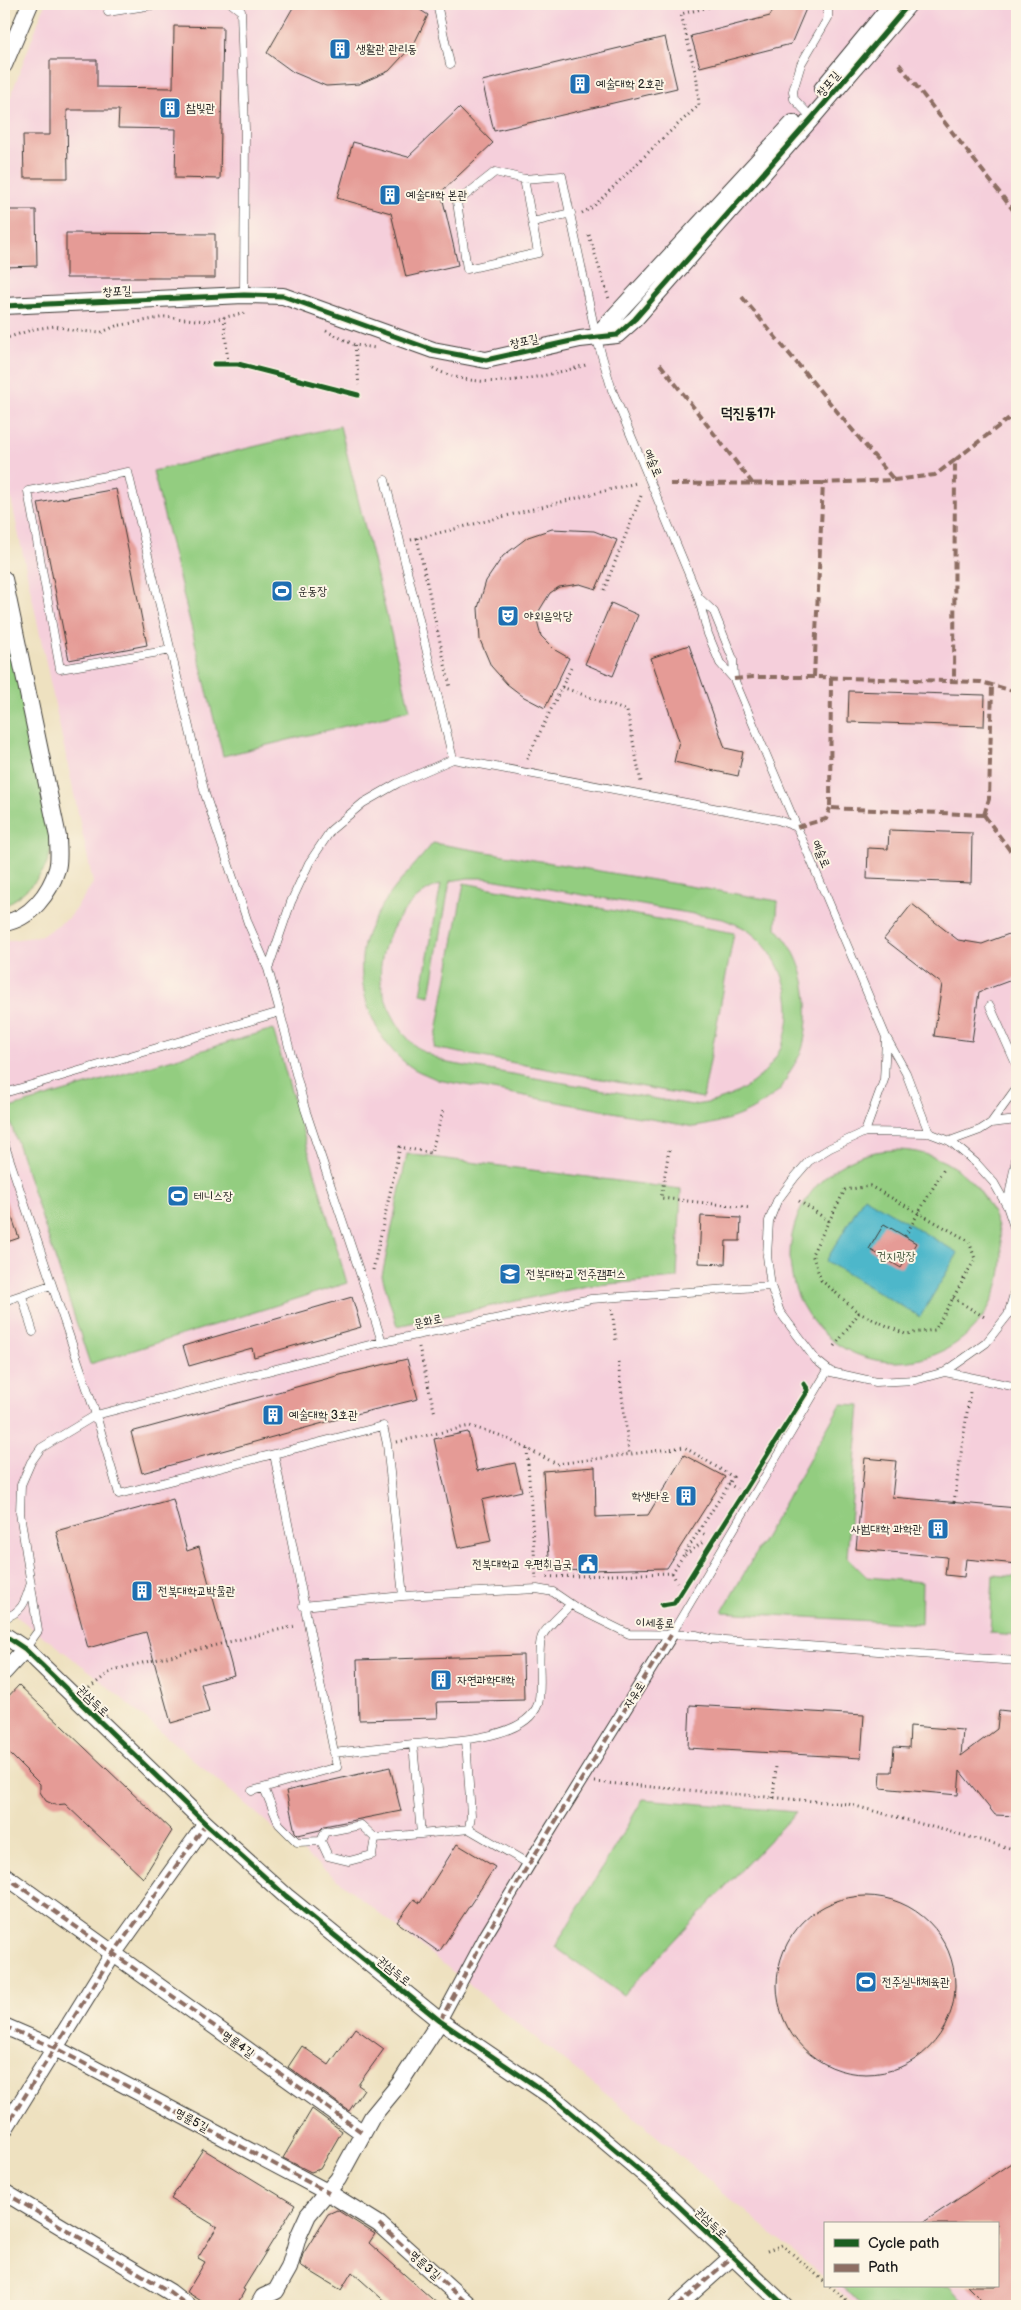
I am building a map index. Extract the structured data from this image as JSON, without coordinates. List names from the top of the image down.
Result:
{
  "streets": {
    "street": [
      "창포길",
      "자유로",
      "권삼득로",
      "명륜4길",
      "명륜5길",
      "명륜3길"
    ],
    "lane": ["예술로", "문화로", "이세종로"]
  },
  "crossings": [
    ["창포길", "예술로"],
    ["문화로", "권삼득로"],
    ["이세종로", "자유로"],
    ["자유로", "권삼득로"],
    ["명륜5길", "명륜3길"]
  ],
  "districts": ["덕진동1가"],
  "parks": ["건지광장"],
  "places": {
    "building": [
      "생활관 관리동",
      "예술대학 2호관",
      "참빛관",
      "예술대학 본관",
      "예술대학 3호관",
      "학생타운",
      "사범대학 과학관",
      "전북대학교박물관",
      "자연과학대학"
    ],
    "sports": ["운동장", "테니스장", "전주실내체육관"],
    "theatre": ["야외음악당"],
    "school or university": ["전북대학교 전주캠퍼스"],
    "public building": ["전북대학교 우편취급국"]
  },
  "legend": ["Cycle path", "Path"]
}
